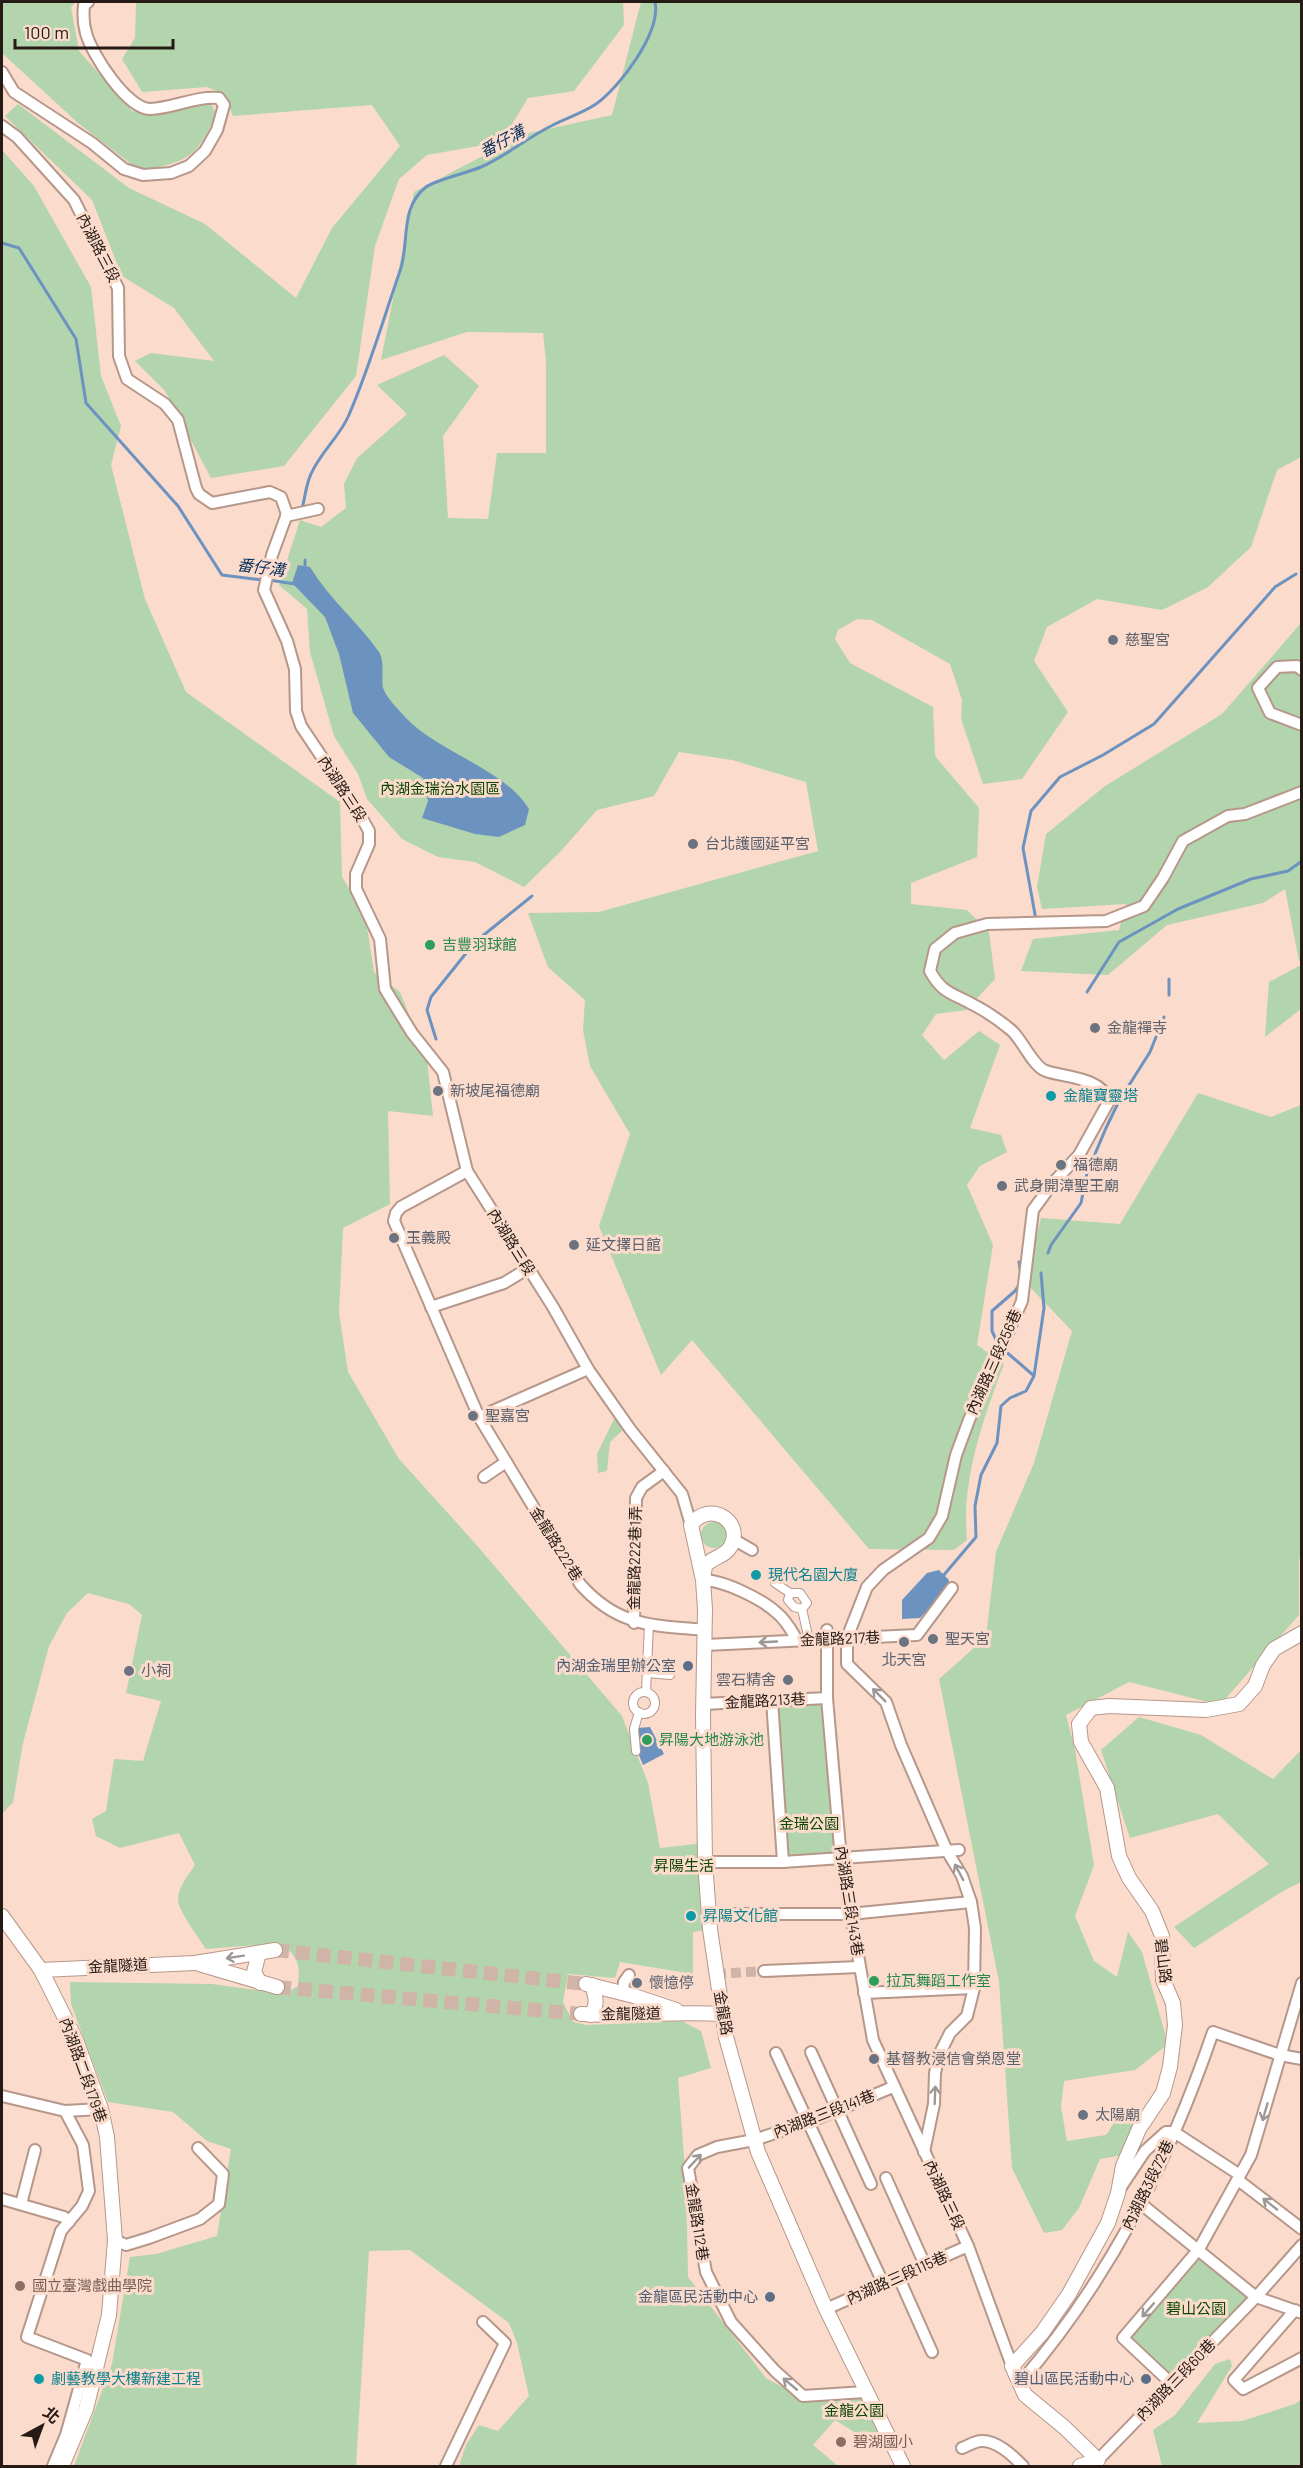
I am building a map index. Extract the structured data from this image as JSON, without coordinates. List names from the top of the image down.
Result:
{
  "streets": {
    "street": [
      "內湖路三段",
      "內湖路三段256巷",
      "金龍路222巷",
      "金龍路222巷1弄",
      "金龍路217巷",
      "金龍路213巷",
      "內湖路三段143巷",
      "碧山路",
      "金龍隧道",
      "金龍路",
      "內湖路二段179巷",
      "內湖路三段141巷",
      "內湖路3段72巷",
      "金龍路112巷",
      "內湖路三段115巷",
      "內湖路三段60巷"
    ]
  },
  "crossings": [
    ["內湖路三段", "金龍路222巷"],
    ["內湖路三段", "金龍路222巷1弄"],
    ["內湖路三段", "內湖路三段143巷"],
    ["內湖路三段", "碧山路"],
    ["內湖路三段", "金龍路"],
    ["內湖路三段", "內湖路3段72巷"],
    ["內湖路三段", "內湖路三段115巷"],
    ["內湖路三段", "內湖路三段60巷"],
    ["內湖路三段256巷", "金龍路217巷"],
    ["金龍路222巷", "金龍路222巷1弄"],
    ["金龍路222巷", "金龍路"],
    ["金龍路217巷", "內湖路三段143巷"],
    ["金龍路217巷", "金龍路"],
    ["金龍路213巷", "內湖路三段143巷"],
    ["金龍路213巷", "金龍路"],
    ["內湖路三段143巷", "內湖路三段141巷"],
    ["金龍隧道", "金龍路"],
    ["金龍隧道", "內湖路二段179巷"],
    ["金龍路", "內湖路三段141巷"],
    ["金龍路", "金龍路112巷"],
    ["金龍路", "內湖路三段115巷"],
    ["內湖路三段141巷", "金龍路112巷"]
  ],
  "water": ["番仔溝"],
  "parks": [
    "內湖金瑞治水園區",
    "金瑞公園",
    "昇陽生活",
    "碧山公園",
    "金龍公園"
  ],
  "places": [
    "慈聖宮",
    "台北護國延平宮",
    "吉豐羽球館",
    "金龍禪寺",
    "新坡尾福德廟",
    "金龍寶靈塔",
    "福德廟",
    "武身開漳聖王廟",
    "玉義殿",
    "延文擇日館",
    "聖嘉宮",
    "現代名園大廈",
    "聖天宮",
    "北天宮",
    "內湖金瑞里辦公室",
    "小祠",
    "雲石精舍",
    "昇陽大地游泳池",
    "昇陽文化館",
    "拉瓦舞蹈工作室",
    "懷憶停",
    "基督教浸信會榮恩堂",
    "太陽廟",
    "國立臺灣戲曲學院",
    "金龍區民活動中心",
    "劇藝教學大樓新建工程",
    "碧山區民活動中心",
    "碧湖國小"
  ],
  "scale_bar": "100 m",
  "north": "top right"
}
